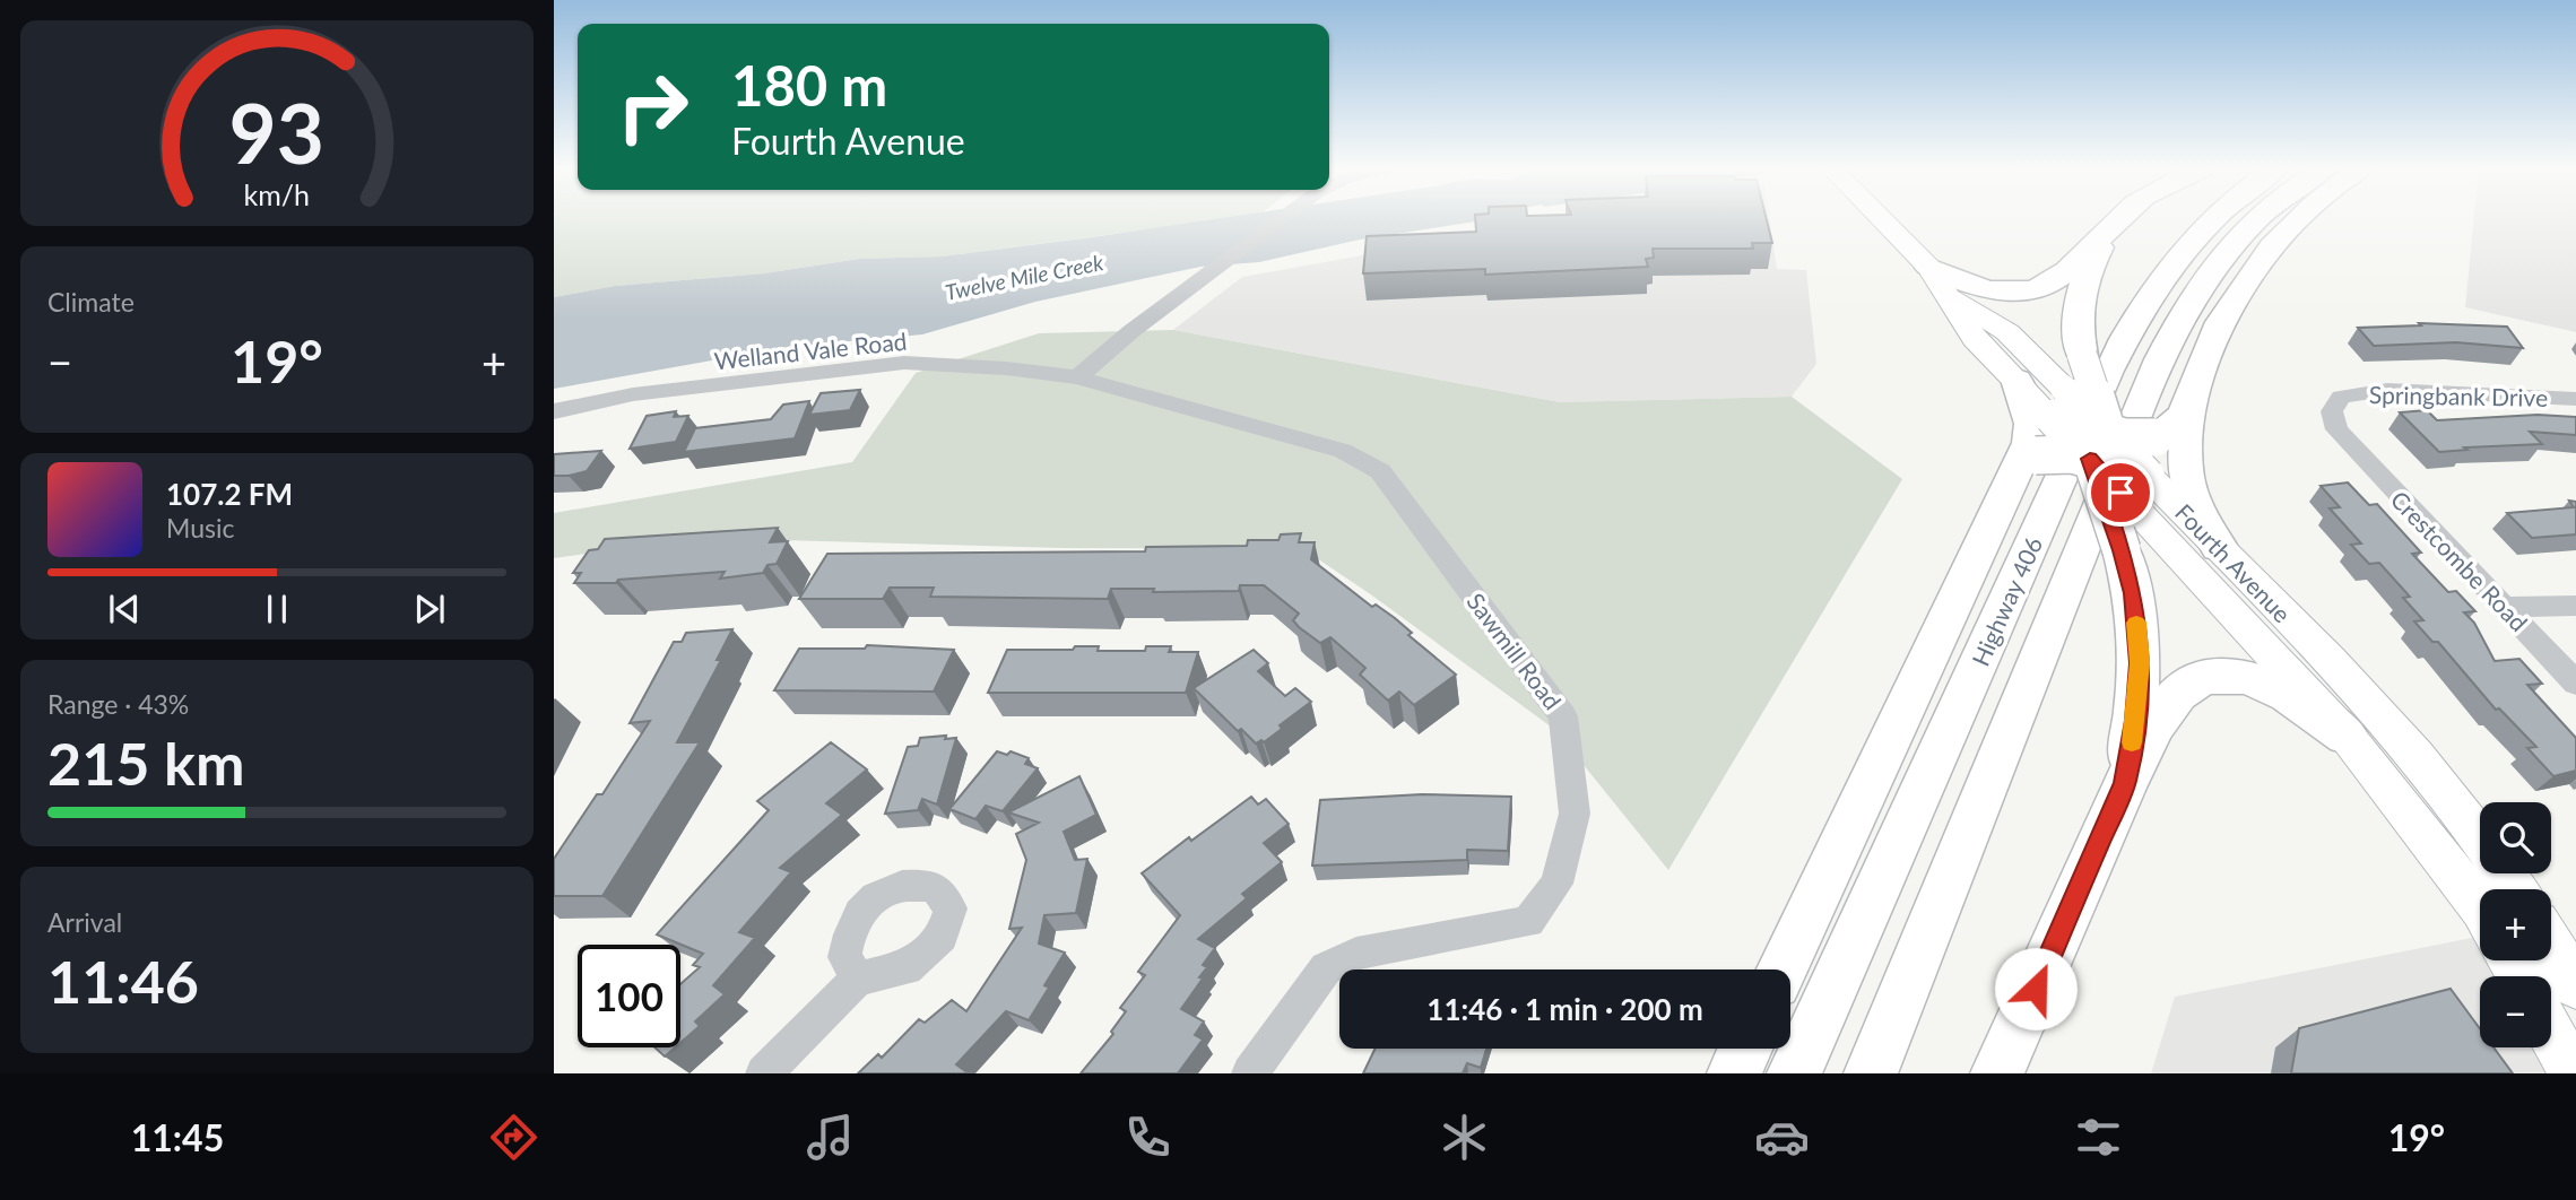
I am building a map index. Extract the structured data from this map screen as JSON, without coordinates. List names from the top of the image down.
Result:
{
  "streets": {
    "highway": ["Highway 406"],
    "main road": ["Fourth Avenue"],
    "street": [
      "Welland Vale Road",
      "Springbank Drive",
      "Crestcombe Road",
      "Sawmill Road"
    ]
  },
  "crossings": [
    ["Welland Vale Road", "Sawmill Road"],
    ["Springbank Drive", "Crestcombe Road"]
  ],
  "water": ["Twelve Mile Creek"],
  "page": {
    "turn": ["180 m", "Fourth Avenue"],
    "tile": [
      "Climate",
      ["Range · 43%", "215 km"],
      ["Arrival", "11:46"]
    ],
    "heat": ["−", "19°", "+"],
    "song": ["107.2 FM", "Music"],
    "map_buttons": ["+", "−"],
    "limit": "100",
    "trip": "11:46 · 1 min · 200 m",
    "tabs": ["11:45", "19°"],
    "gauge": ["93", "km/h"]
  }
}
